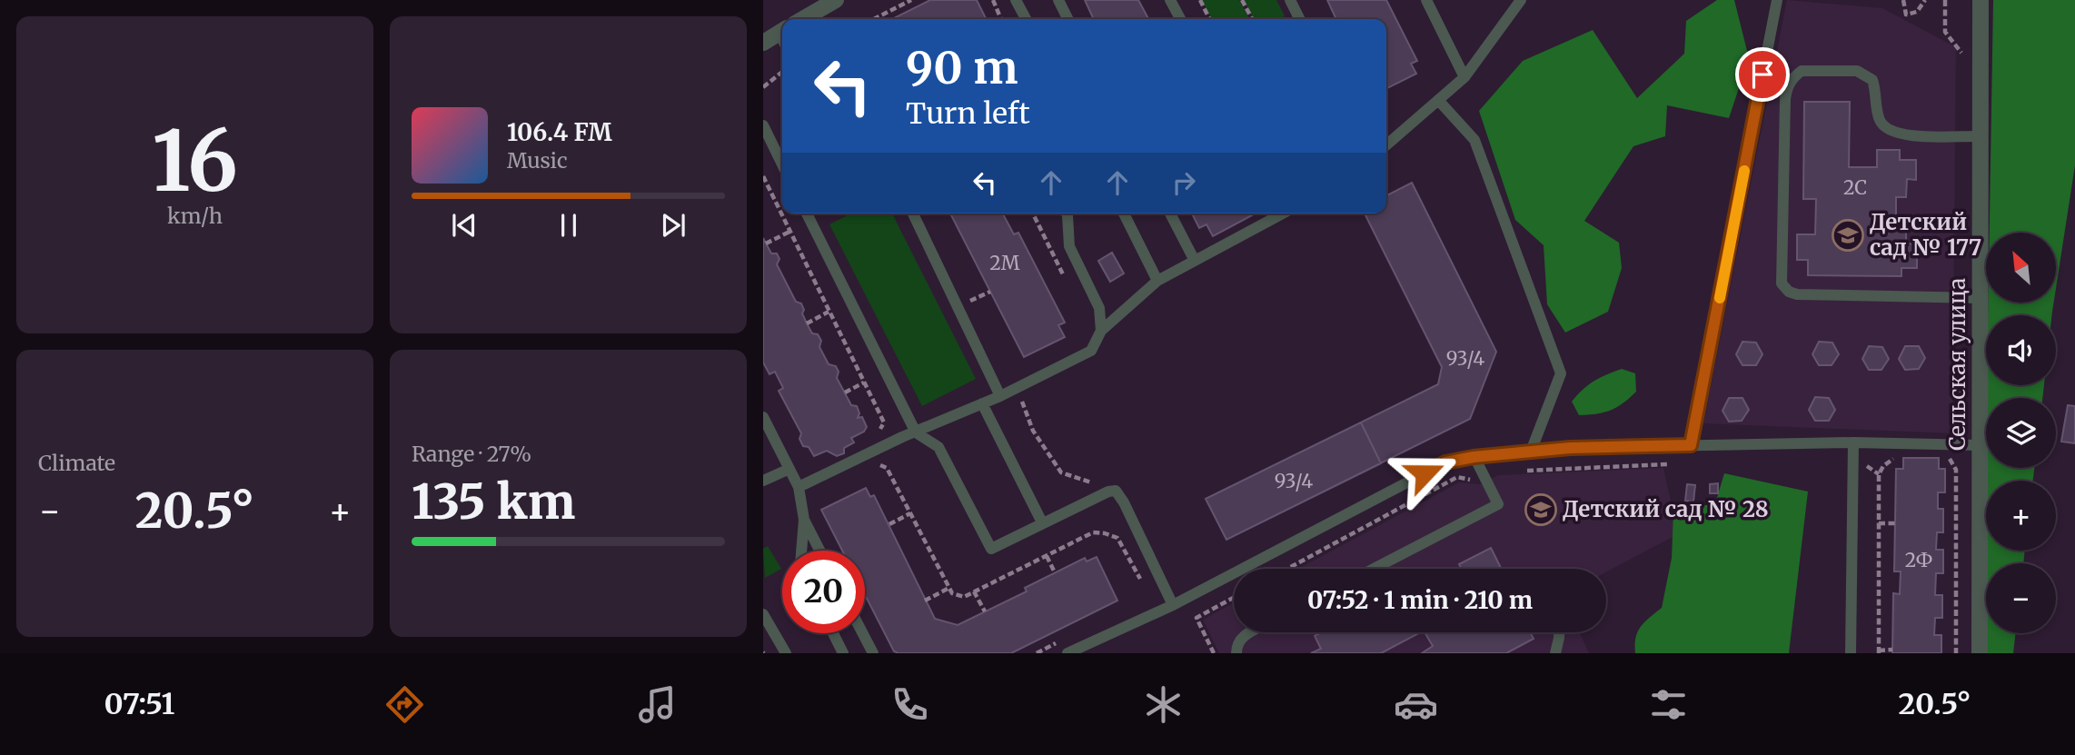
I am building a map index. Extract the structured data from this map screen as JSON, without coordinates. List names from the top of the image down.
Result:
{
  "streets": {
    "street": ["Сельская улица"]
  },
  "places": {
    "school or university": ["Детский сад № 177", "Детский сад № 28"]
  },
  "house_numbers": [
    "2С",
    "2М",
    "93/4",
    "93/4",
    "2Ф"
  ],
  "north": "top left",
  "page": {
    "tile": [
      ["16", "km/h"],
      "Climate",
      ["Range · 27%", "135 km"]
    ],
    "turn": ["90 m", "Turn left"],
    "song": ["106.4 FM", "Music"],
    "map_buttons": ["+", "−"],
    "heat": ["−", "20.5°", "+"],
    "limit": "20",
    "trip": "07:52 · 1 min · 210 m",
    "tabs": ["07:51", "20.5°"]
  }
}
